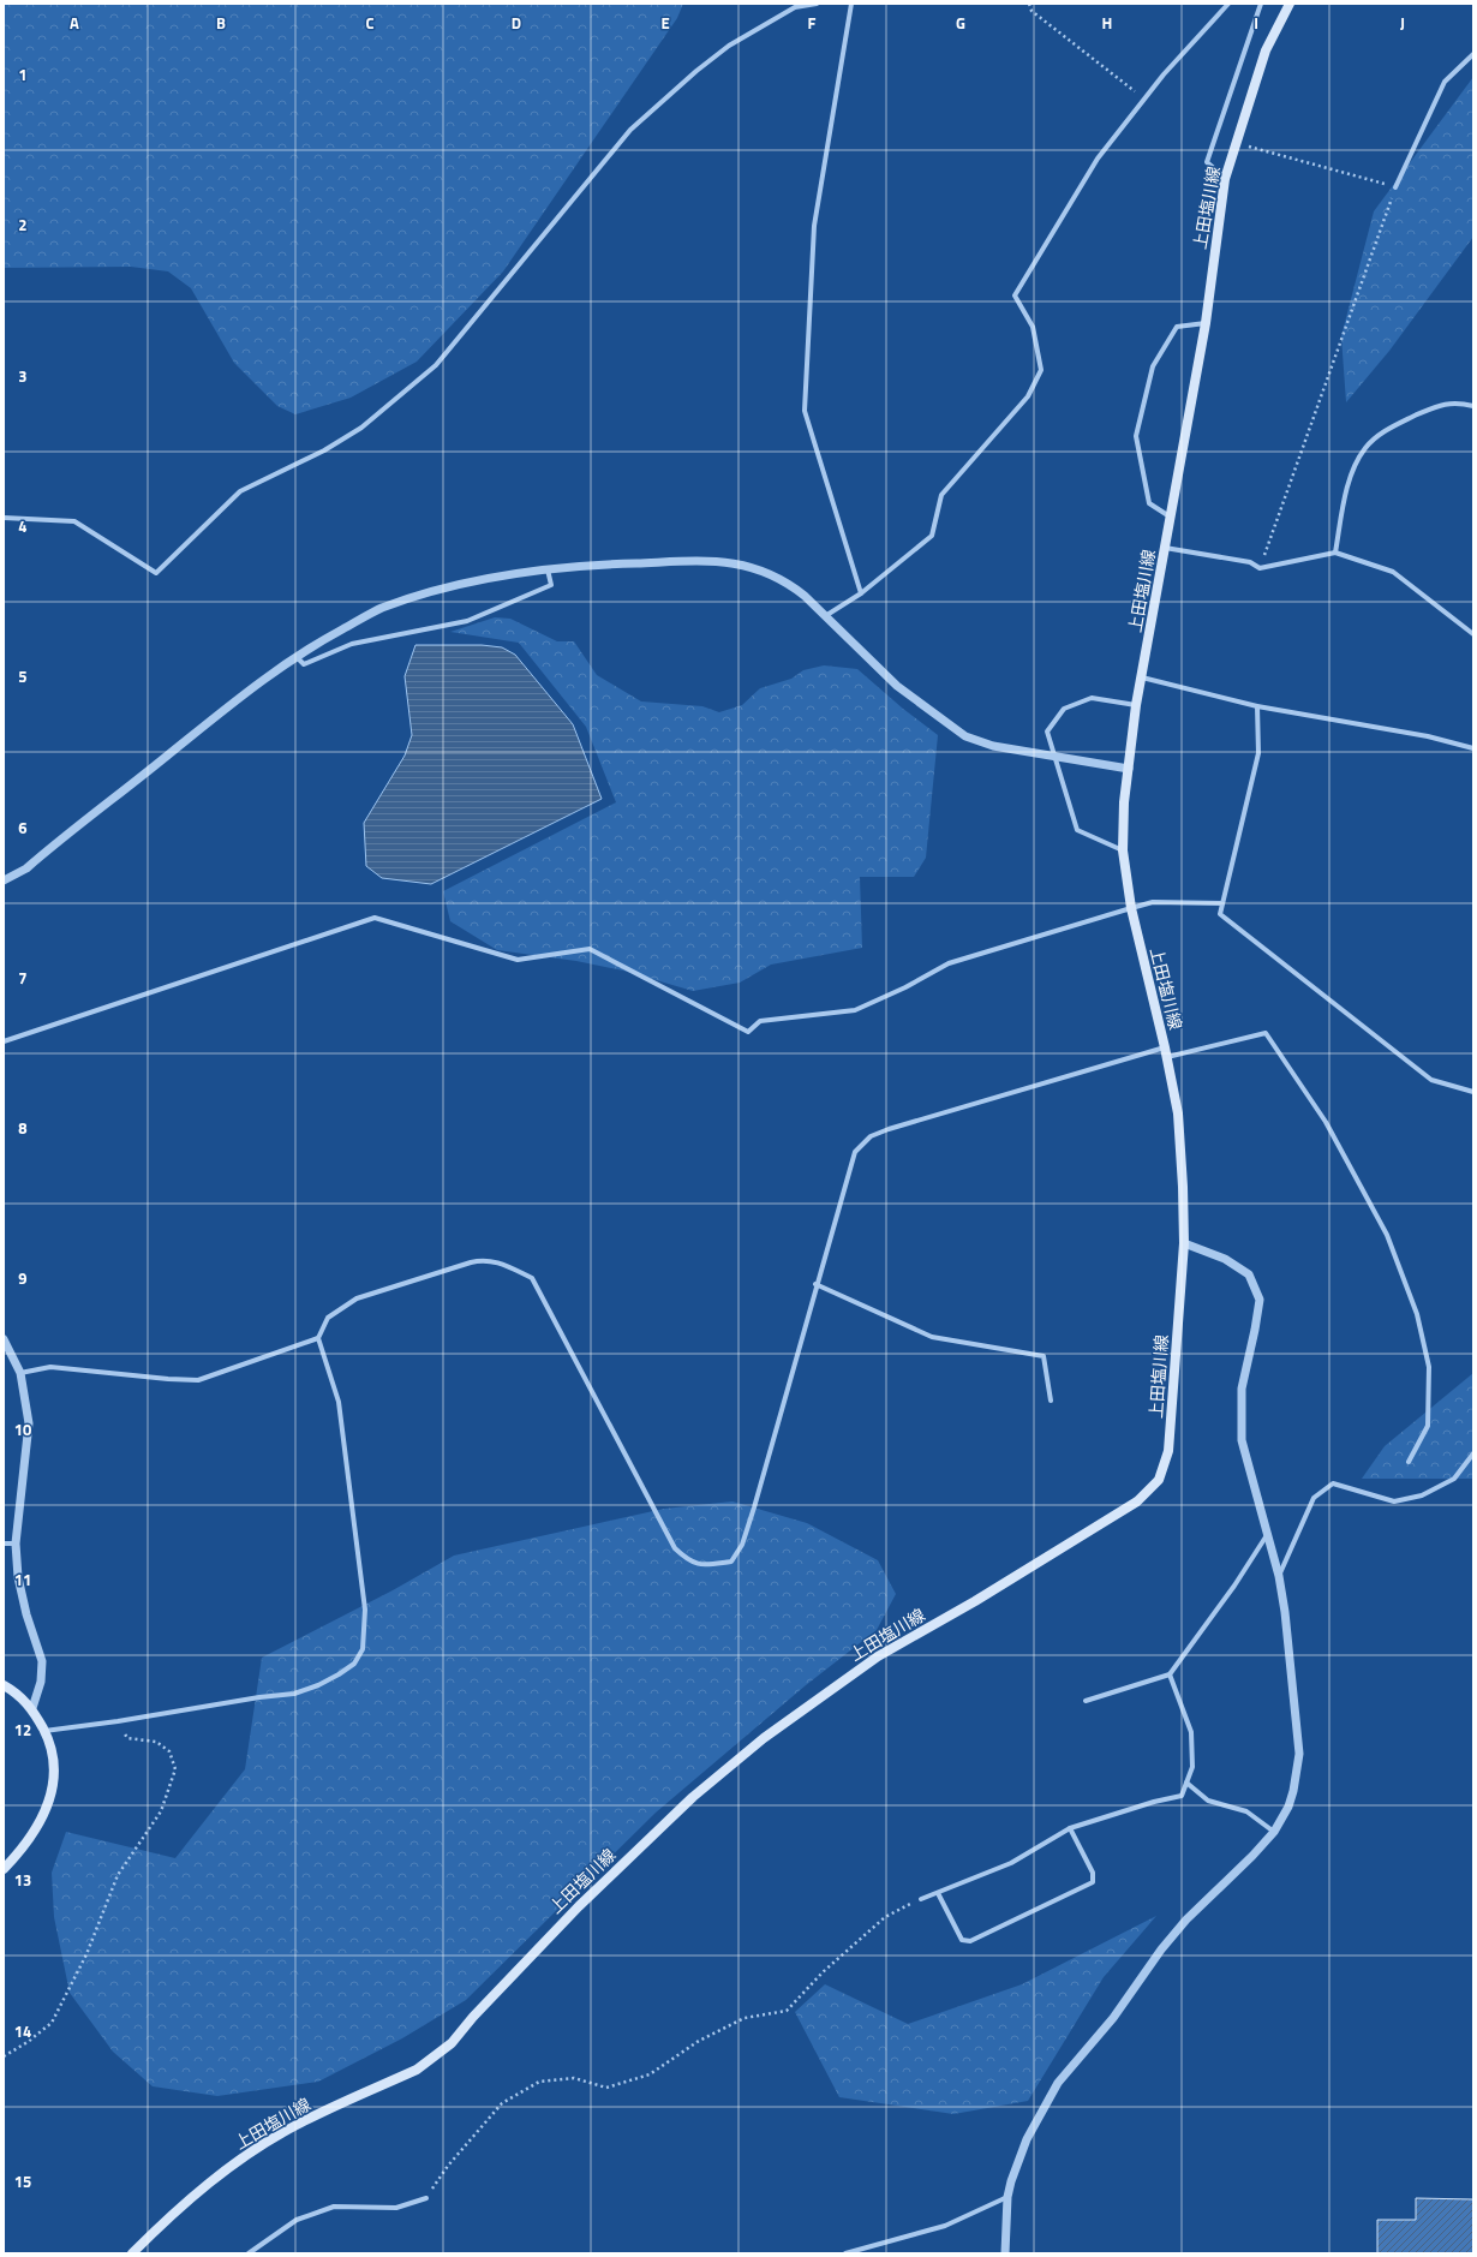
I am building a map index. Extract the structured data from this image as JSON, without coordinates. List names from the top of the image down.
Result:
{
  "streets": {
    "main road": ["上田塩川線"]
  },
  "grid": {
    "columns": [
      "A",
      "B",
      "C",
      "D",
      "E",
      "F",
      "G",
      "H",
      "I",
      "J"
    ],
    "rows": [
      "1",
      "2",
      "3",
      "4",
      "5",
      "6",
      "7",
      "8",
      "9",
      "10",
      "11",
      "12",
      "13",
      "14",
      "15"
    ]
  }
}
